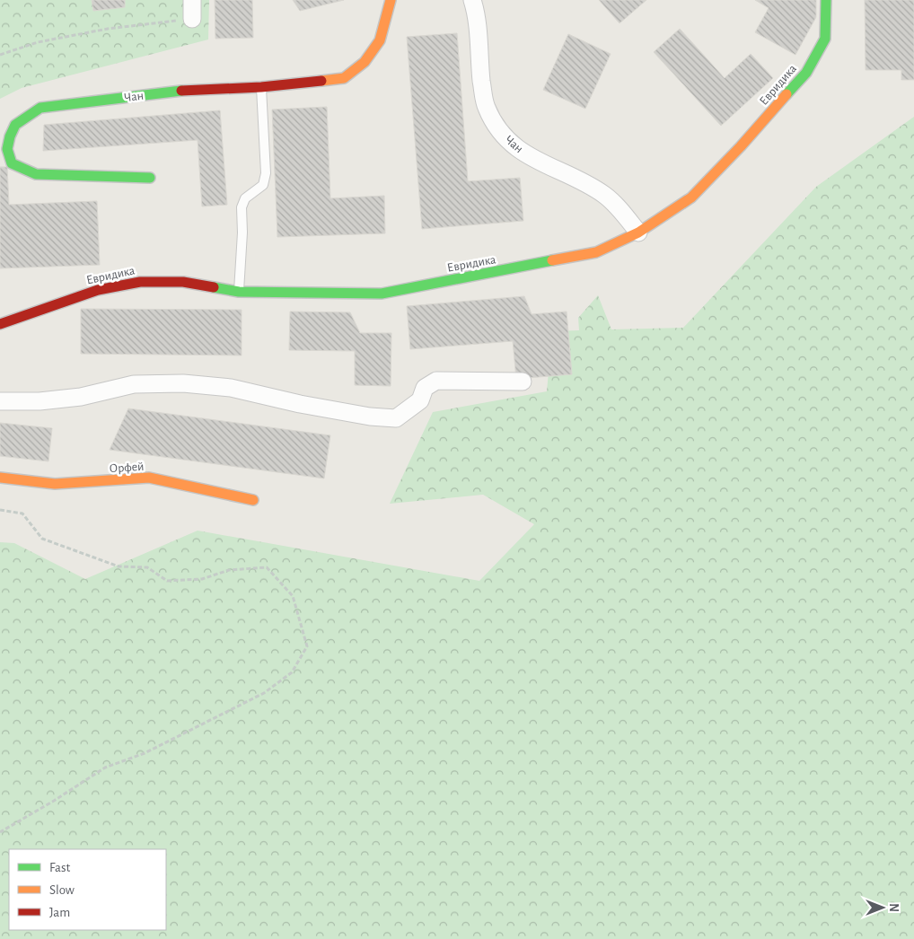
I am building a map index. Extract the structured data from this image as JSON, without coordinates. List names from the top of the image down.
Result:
{
  "streets": {
    "street": ["Евридика", "Чан", "Орфей"]
  },
  "crossings": [
    ["Евридика", "Чан"]
  ],
  "legend": ["Fast", "Slow", "Jam"],
  "north": "right"
}
